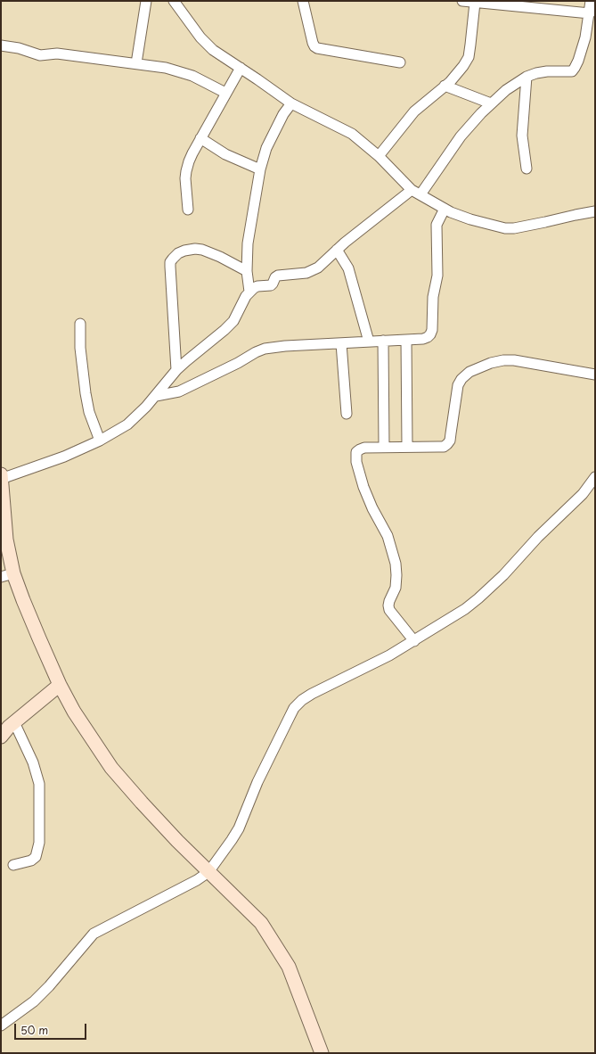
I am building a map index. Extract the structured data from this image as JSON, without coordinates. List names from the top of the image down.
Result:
{
  "scale_bar": "50 m"
}
